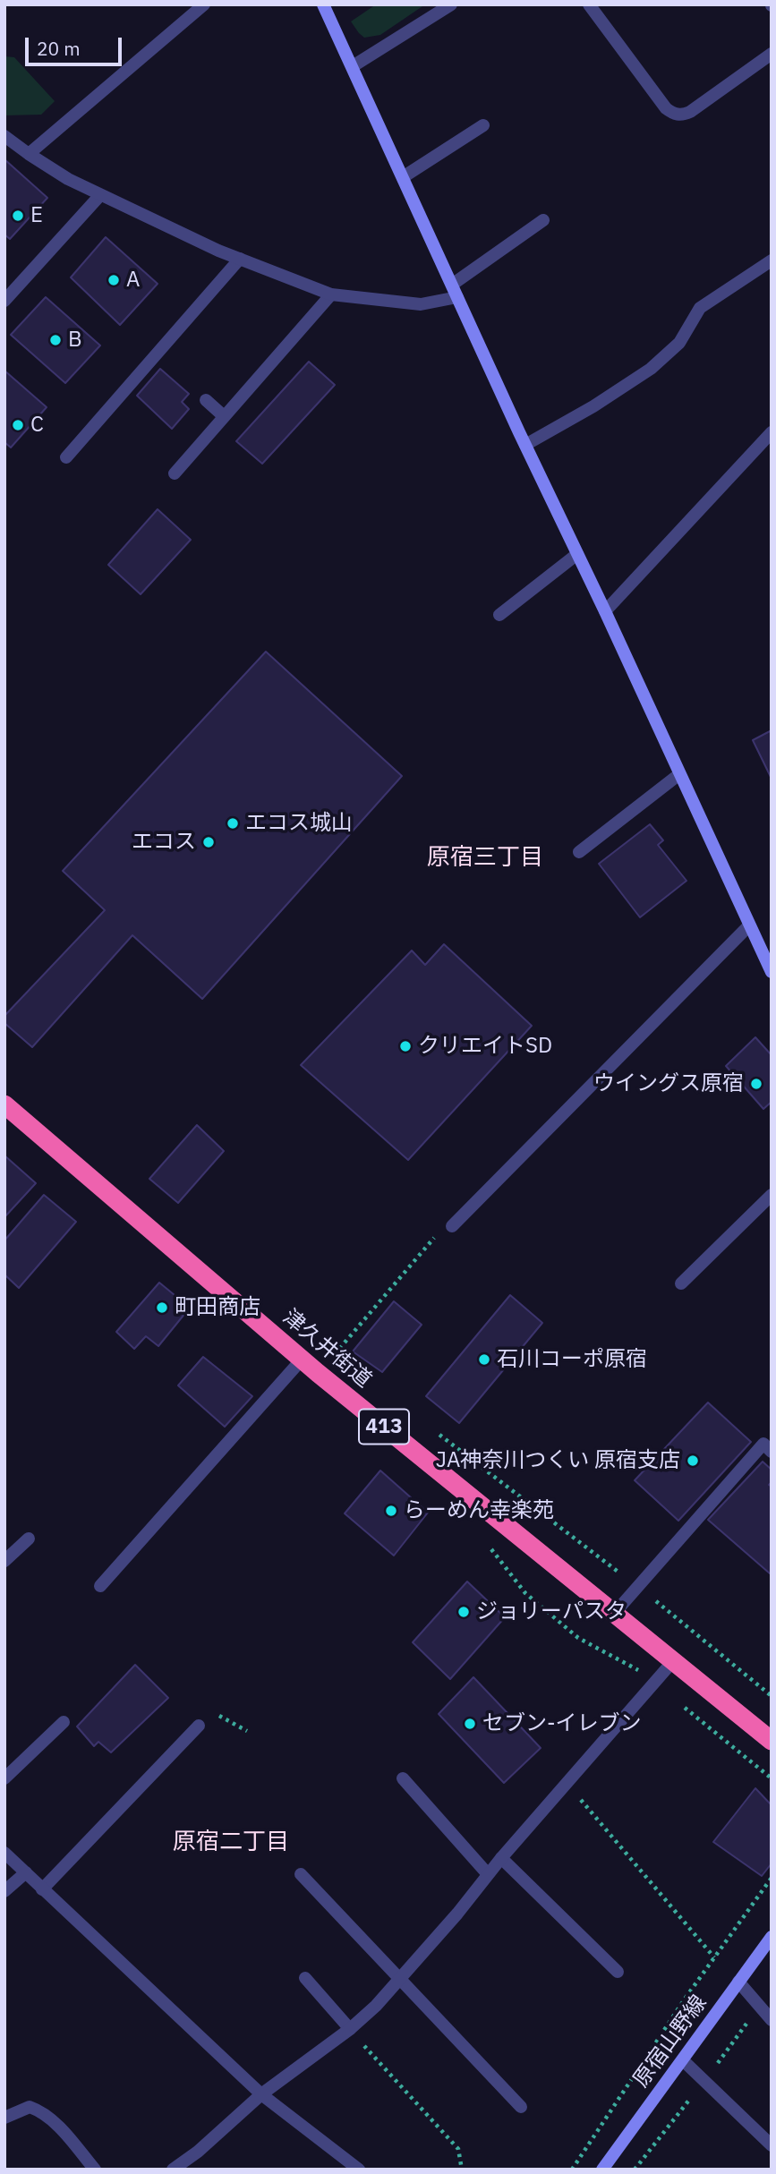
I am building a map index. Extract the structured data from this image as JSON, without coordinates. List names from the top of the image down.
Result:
{
  "streets": {
    "highway": ["津久井街道", "413"],
    "street": ["原宿山野線"]
  },
  "districts": ["原宿三丁目", "原宿二丁目"],
  "places": [
    "E",
    "A",
    "B",
    "C",
    "エコス城山",
    "エコス",
    "クリエイトSD",
    "ウイングス原宿",
    "町田商店",
    "石川コーポ原宿",
    "JA神奈川つくい 原宿支店",
    "らーめん幸楽苑",
    "ジョリーパスタ",
    "セブン-イレブン"
  ],
  "scale_bar": "20 m"
}
